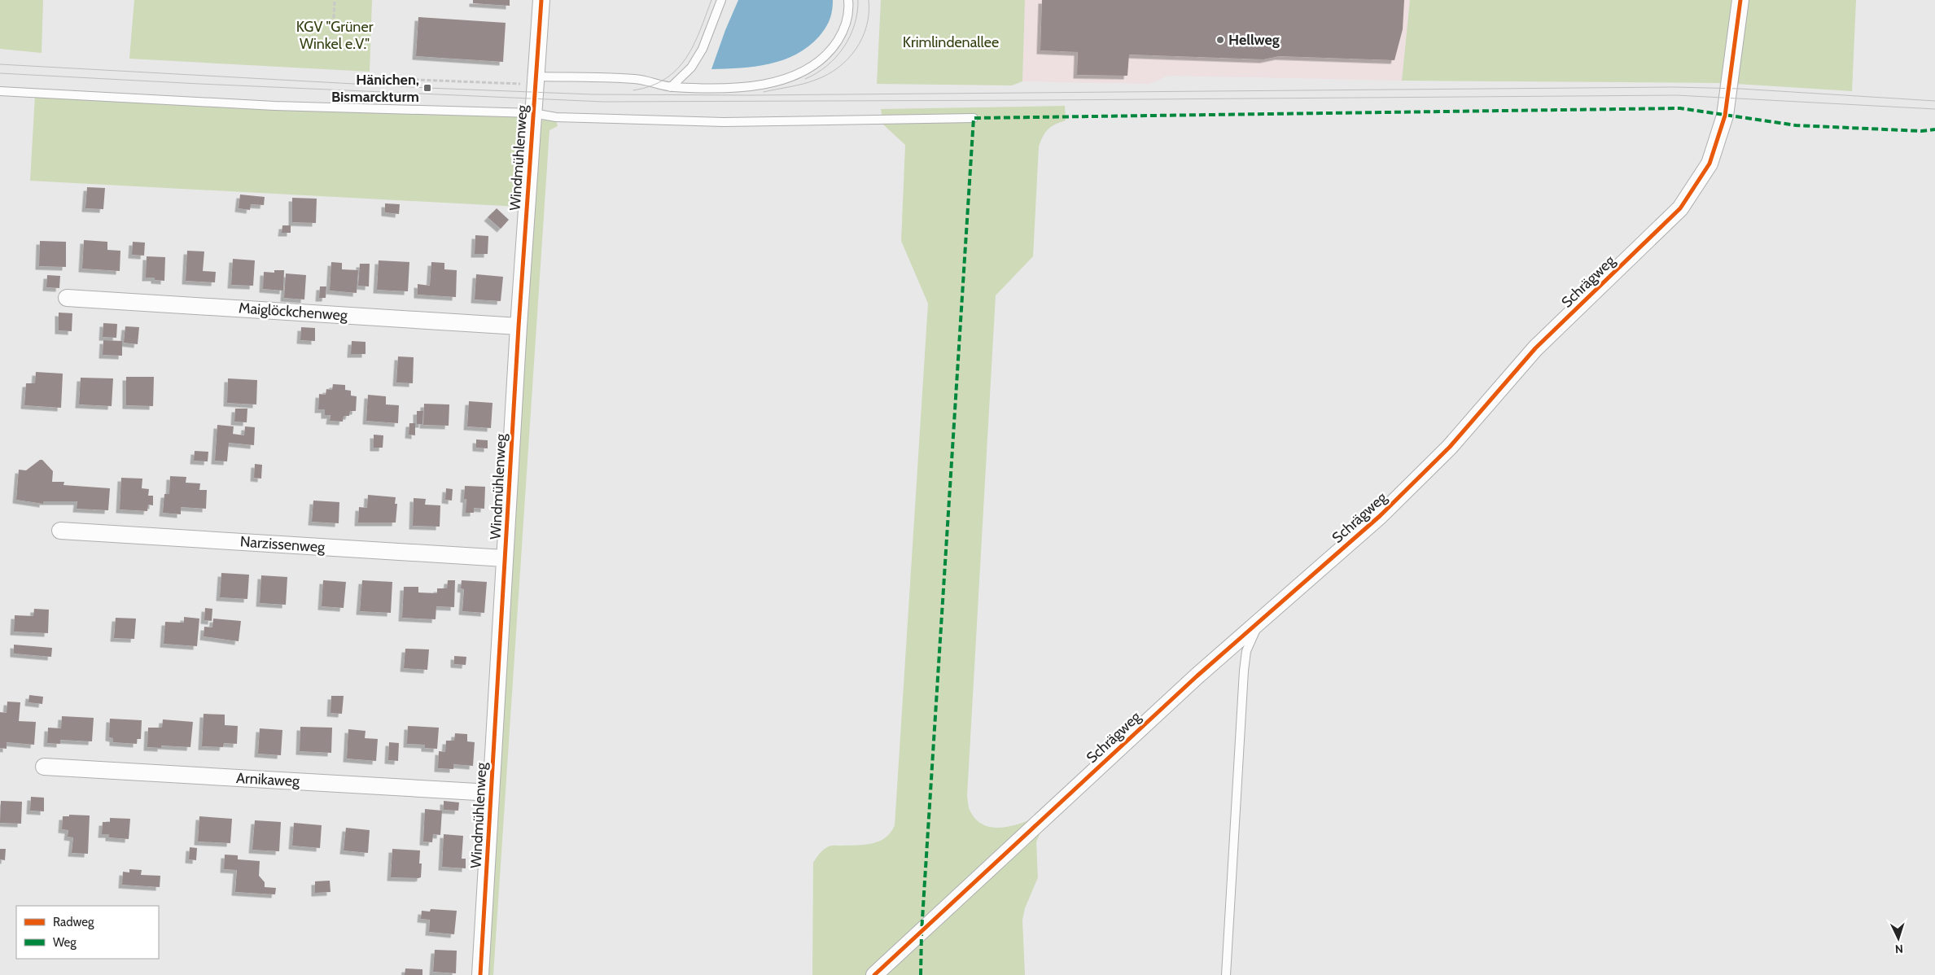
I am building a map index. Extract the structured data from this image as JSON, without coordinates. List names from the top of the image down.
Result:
{
  "streets": {
    "street": [
      "Windmühlenweg",
      "Schrägweg",
      "Maiglöckchenweg",
      "Narzissenweg",
      "Arnikaweg"
    ]
  },
  "crossings": [
    ["Windmühlenweg", "Maiglöckchenweg"],
    ["Windmühlenweg", "Narzissenweg"],
    ["Windmühlenweg", "Arnikaweg"]
  ],
  "parks": ["KGV \"Grüner Winkel e.V.\"", "Krimlindenallee"],
  "places": {
    "other": ["Hellweg"],
    "transit": ["Hänichen, Bismarckturm"]
  },
  "legend": ["Radweg", "Weg"],
  "north": "bottom"
}
